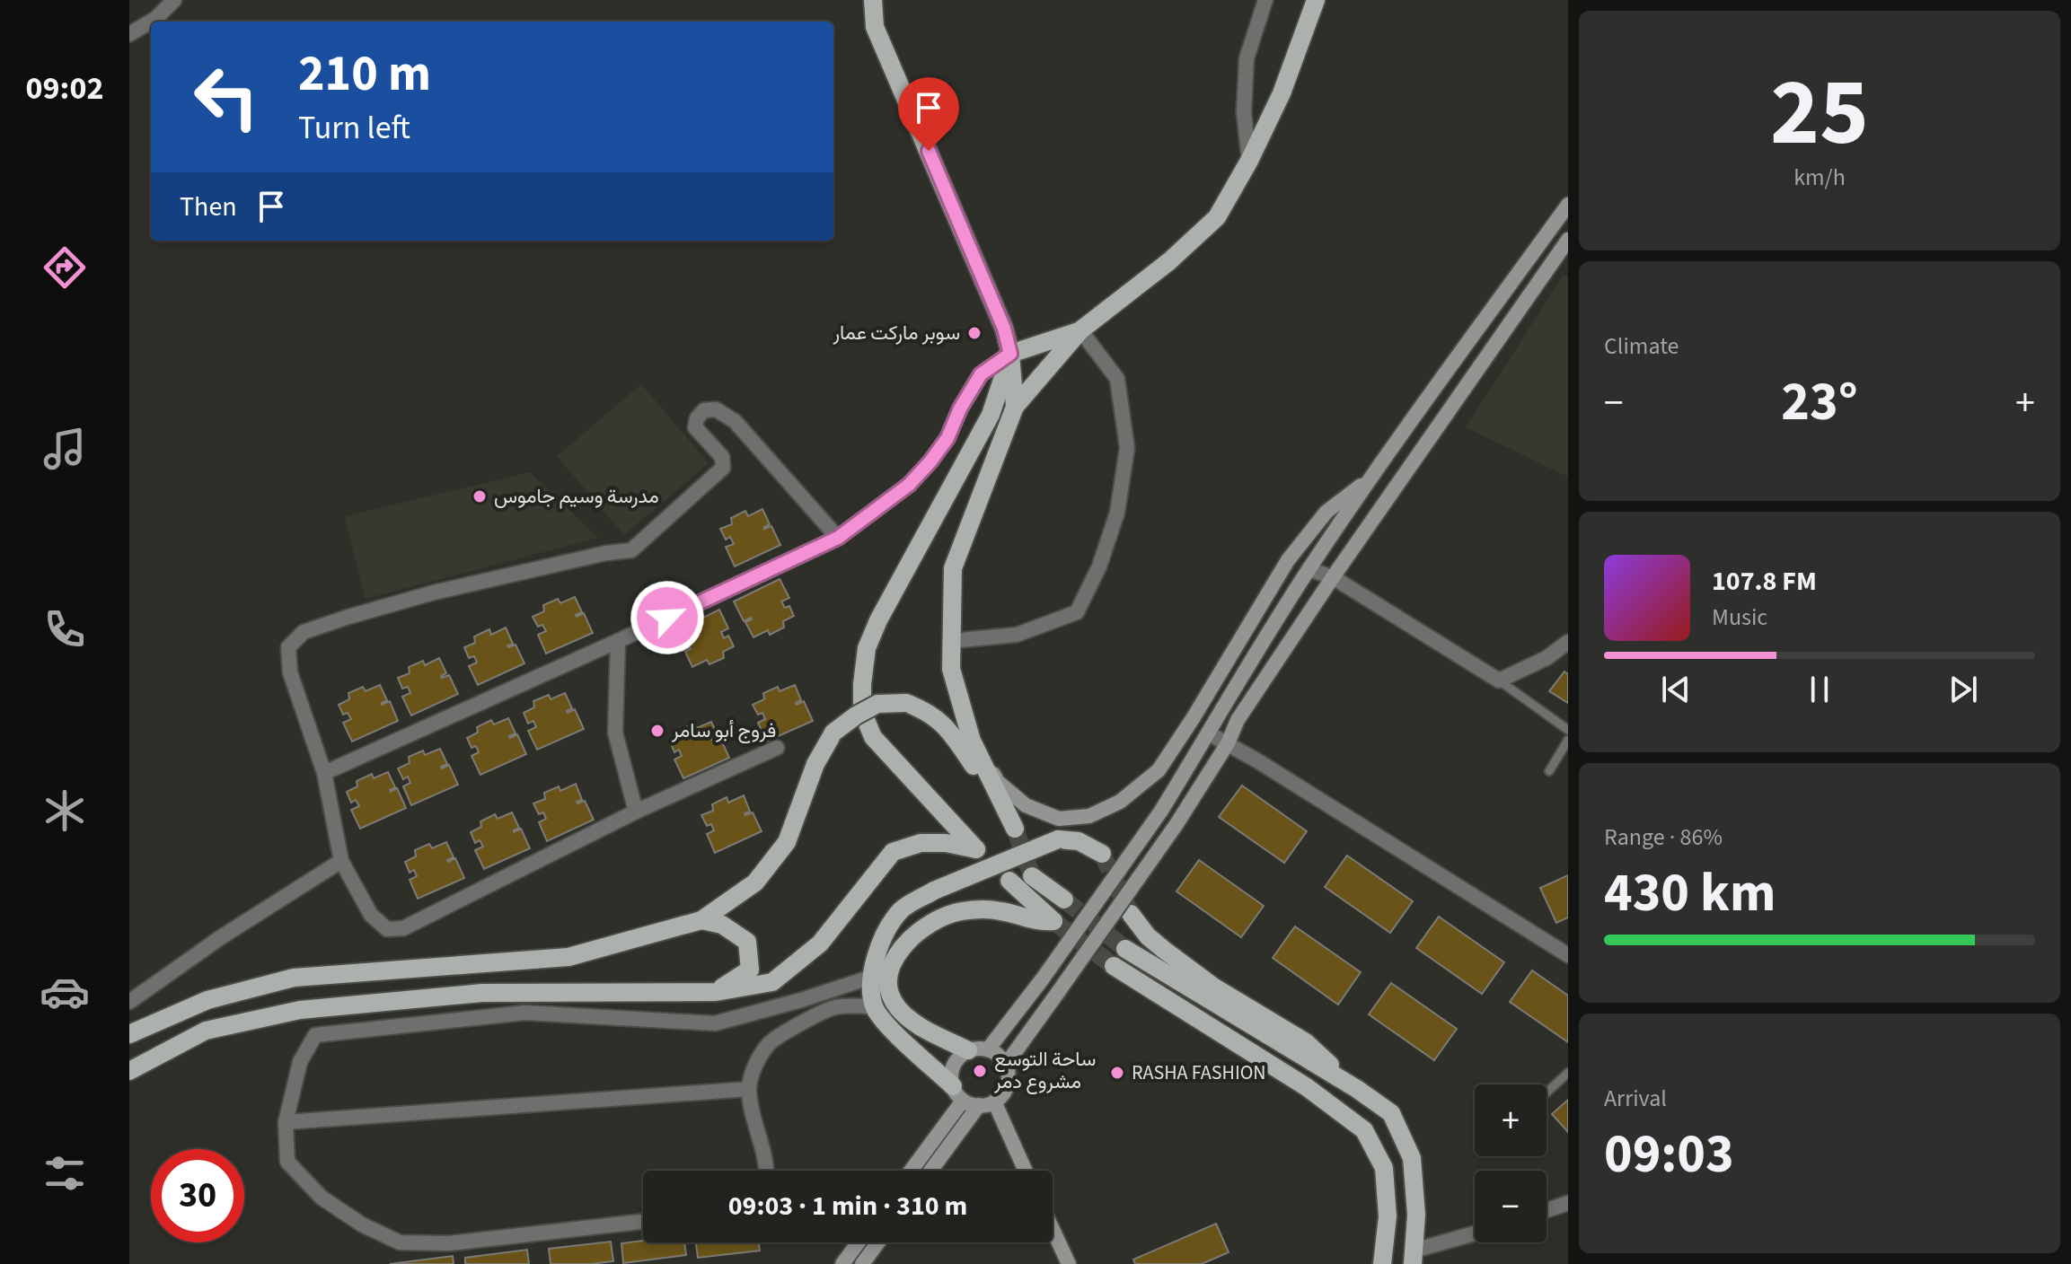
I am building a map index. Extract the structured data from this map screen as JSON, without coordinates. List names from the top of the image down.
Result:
{
  "places": [
    "سوبر ماركت عمار",
    "مدرسة وسيم جاموس",
    "فروج أبو سامر",
    "ساحة التوسع مشروع دمر",
    "RASHA FASHION"
  ],
  "page": {
    "tabs": "09:02",
    "tile": [
      ["25", "km/h"],
      "Climate",
      ["Range · 86%", "430 km"],
      ["Arrival", "09:03"]
    ],
    "turn": ["210 m", "Turn left"],
    "then": "Then",
    "heat": ["−", "23°", "+"],
    "song": ["107.8 FM", "Music"],
    "map_buttons": ["+", "−"],
    "limit": "30",
    "trip": "09:03 · 1 min · 310 m"
  }
}
